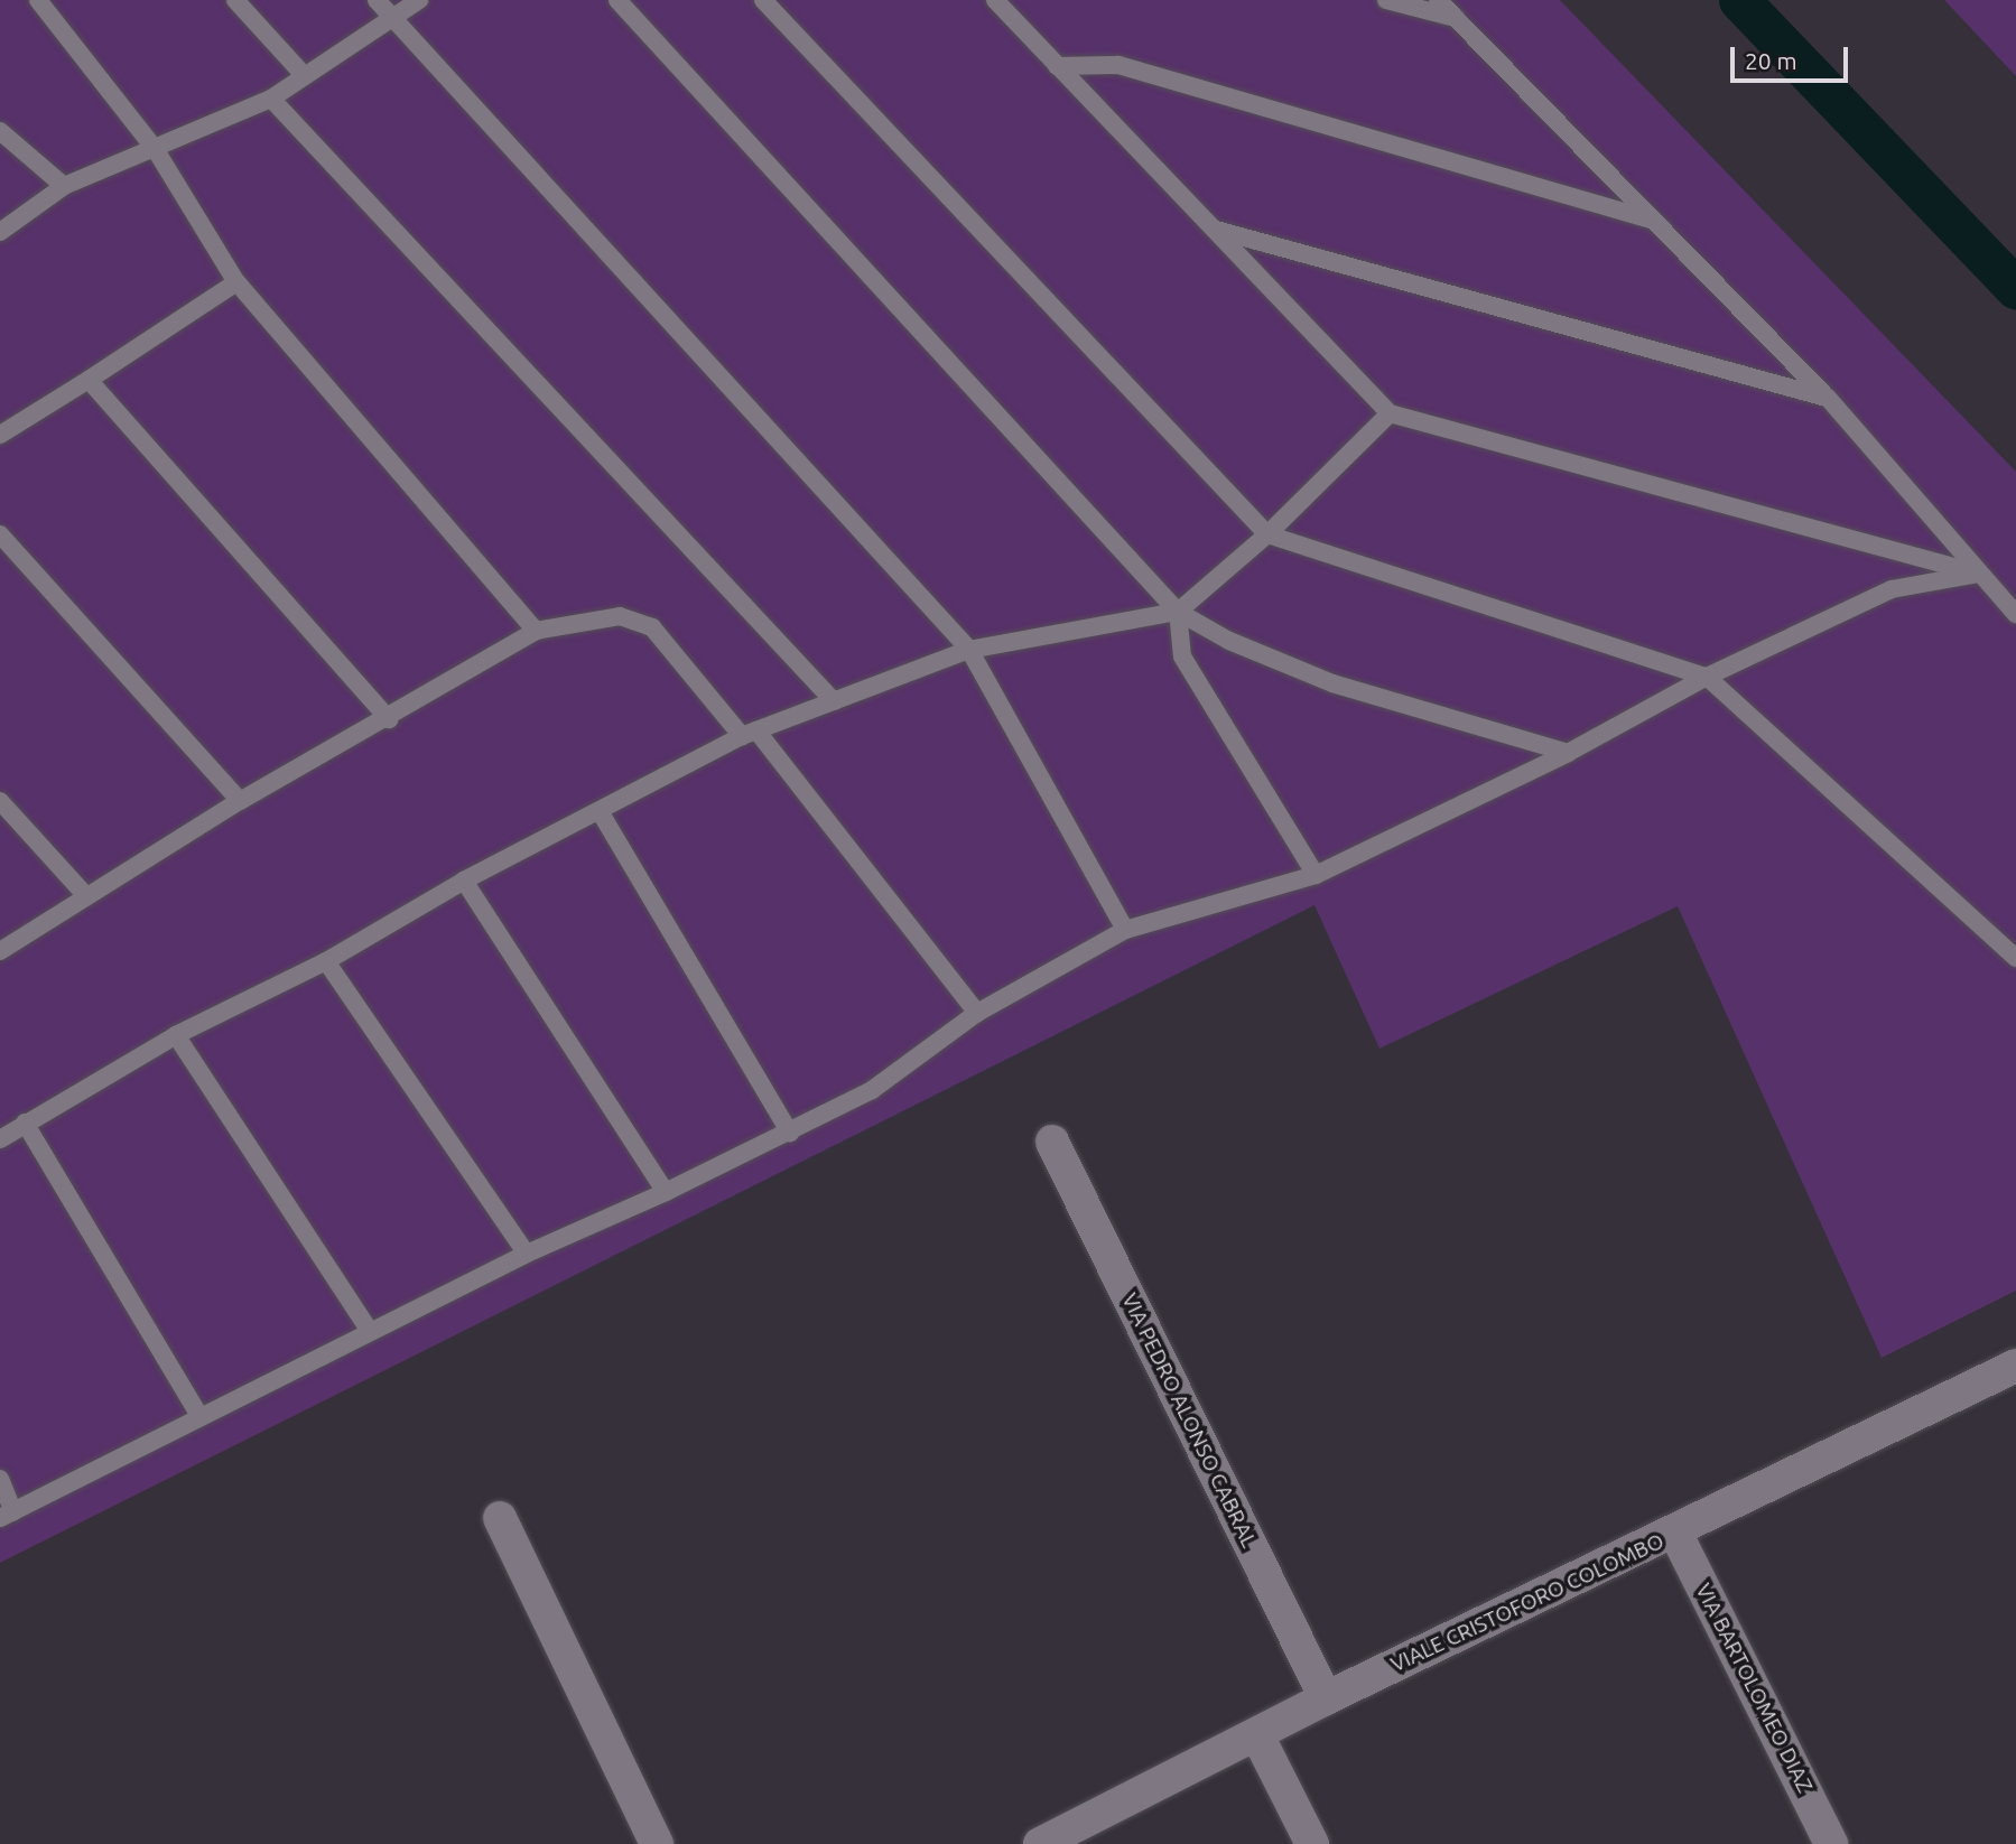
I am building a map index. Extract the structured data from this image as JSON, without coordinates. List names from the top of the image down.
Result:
{
  "streets": {
    "street": ["VIA PEDRO ALONSO CABRAL", "VIALE CRISTOFORO COLOMBO", "VIA BARTOLOMEO DIAZ"]
  },
  "crossings": [
    ["VIA PEDRO ALONSO CABRAL", "VIALE CRISTOFORO COLOMBO"],
    ["VIALE CRISTOFORO COLOMBO", "VIA BARTOLOMEO DIAZ"]
  ],
  "scale_bar": "20 m"
}
